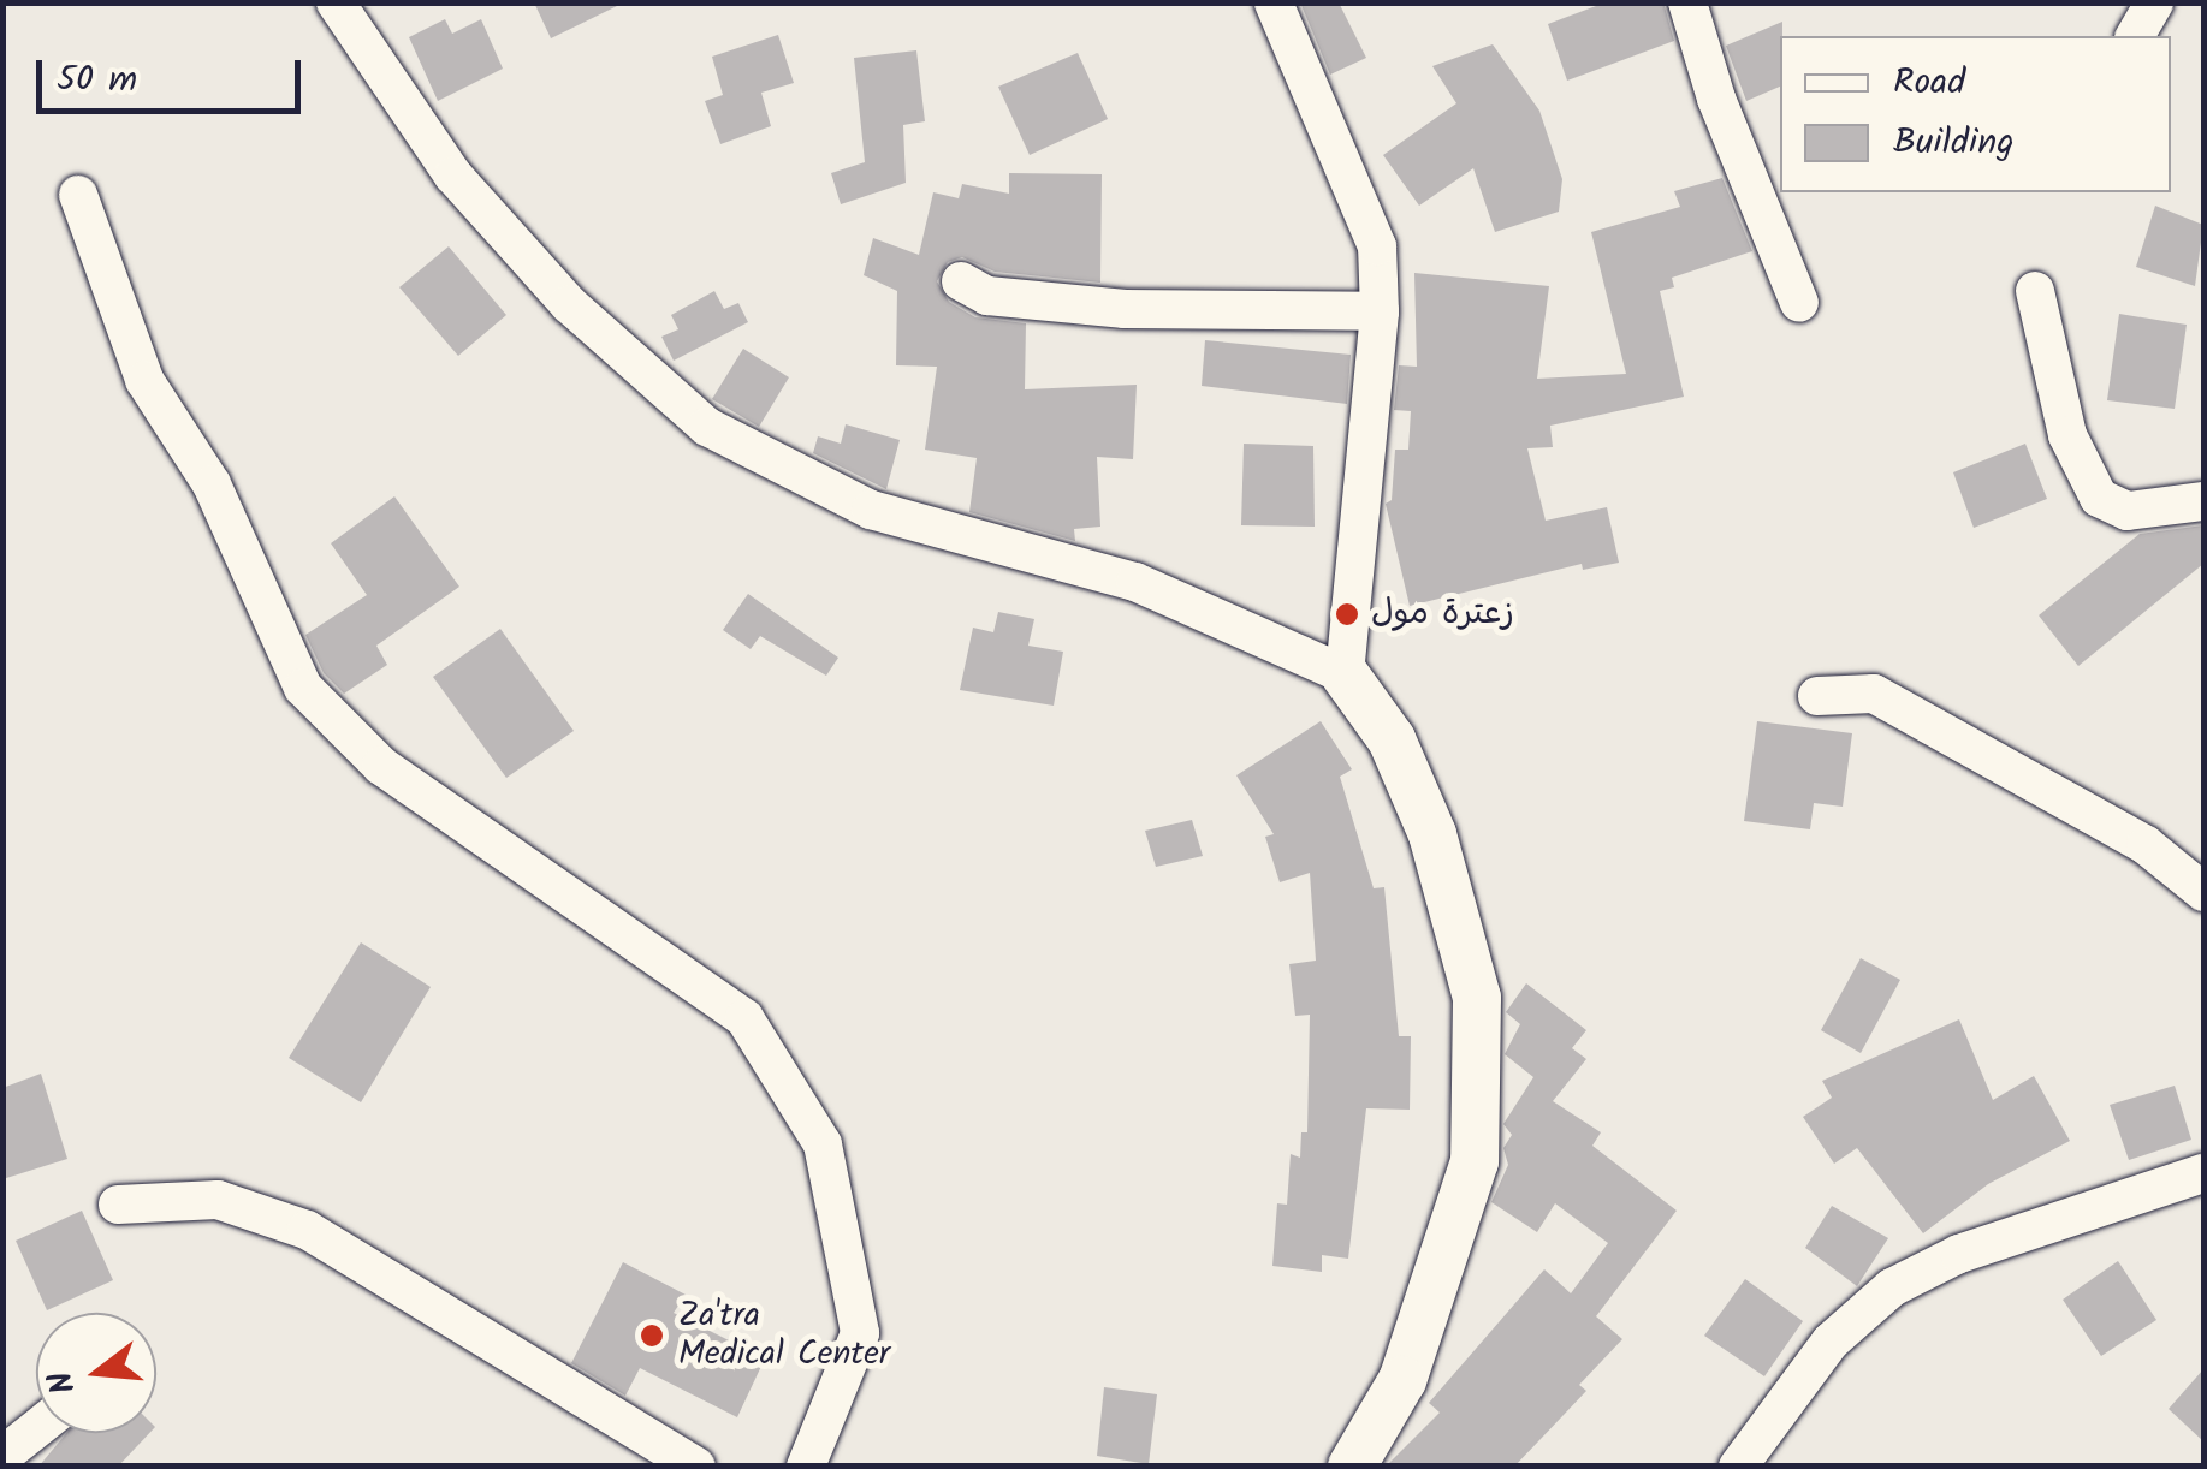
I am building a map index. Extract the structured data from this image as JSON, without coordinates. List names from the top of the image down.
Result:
{
  "places": ["زعترة مول", "Za'tra Medical Center"],
  "legend": ["Road", "Building"],
  "scale_bar": "50 m",
  "north": "left"
}
